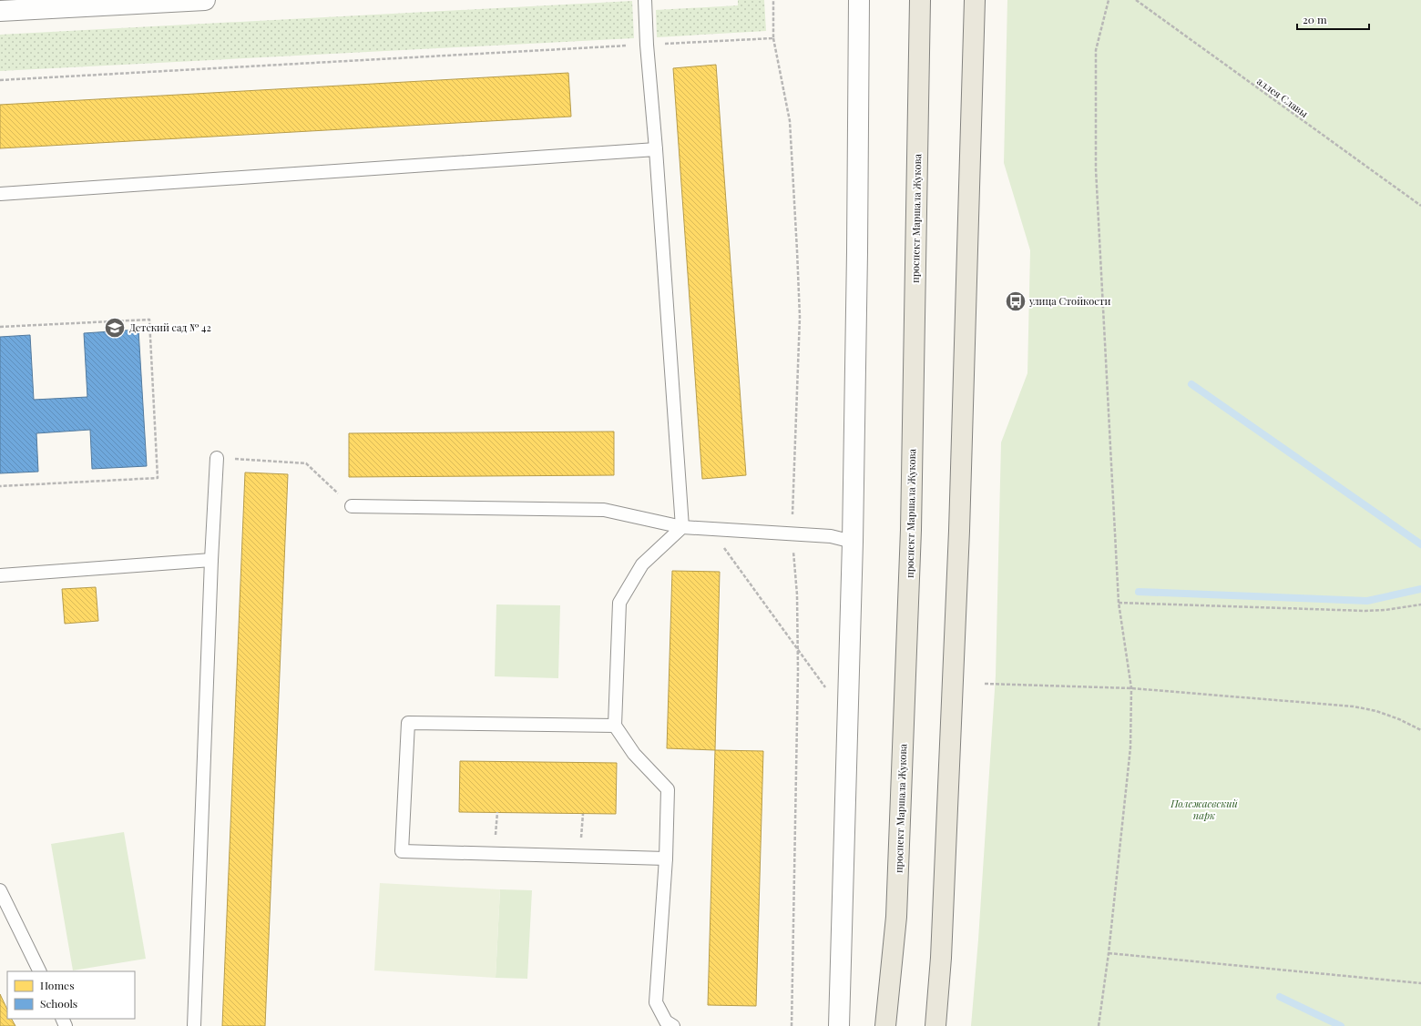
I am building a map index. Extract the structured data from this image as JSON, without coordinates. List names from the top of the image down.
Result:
{
  "streets": {
    "main road": ["проспект Маршала Жукова"],
    "path": ["аллея Славы"]
  },
  "parks": ["Полежаевский парк"],
  "places": {
    "bus stop": ["улица Стойкости"],
    "school or university": ["Детский сад № 42"]
  },
  "legend": ["Homes", "Schools"],
  "scale_bar": "20 m"
}
